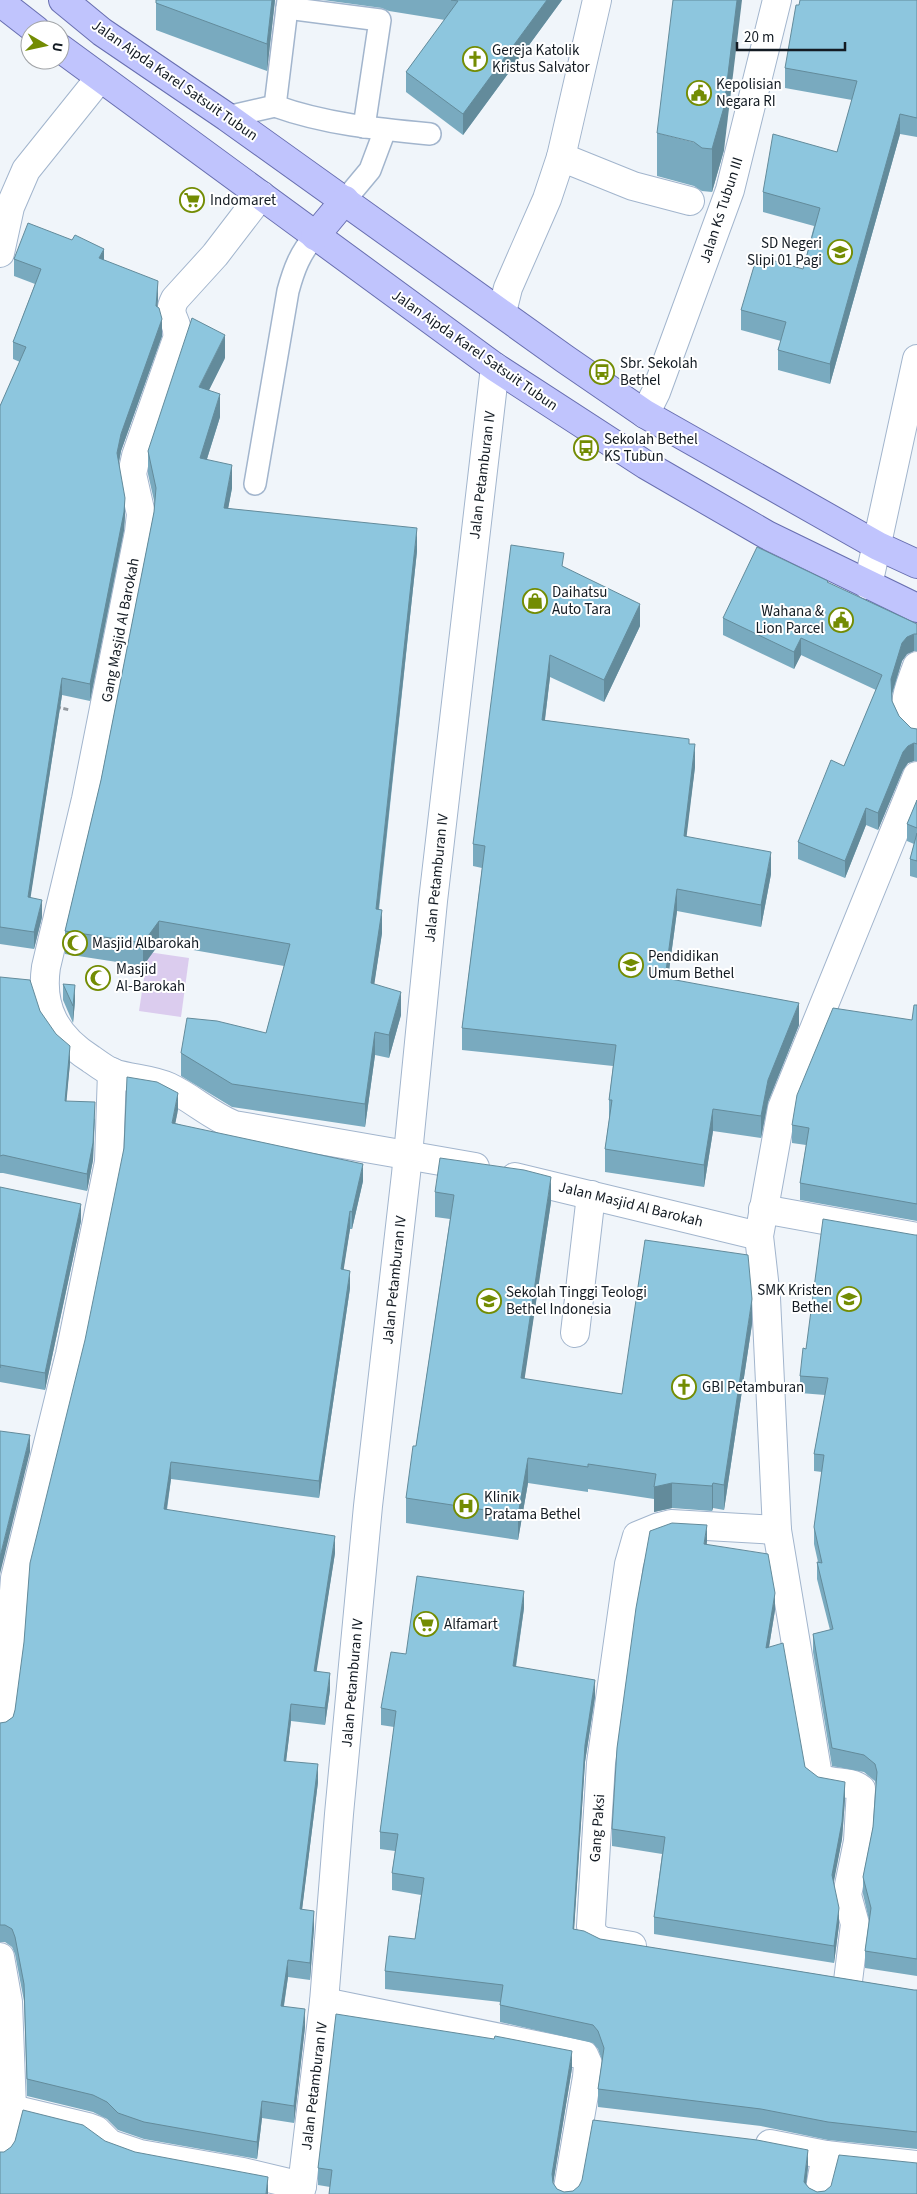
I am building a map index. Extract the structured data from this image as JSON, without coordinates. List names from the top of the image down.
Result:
{
  "streets": {
    "main road": ["Jalan Aipda Karel Satsuit Tubun"],
    "street": [
      "Jalan Ks Tubun III",
      "Jalan Petamburan IV",
      "Gang Masjid Al Barokah",
      "Jalan Masjid Al Barokah",
      "Gang Paksi"
    ]
  },
  "crossings": [
    ["Jalan Aipda Karel Satsuit Tubun", "Jalan Ks Tubun III"],
    ["Jalan Aipda Karel Satsuit Tubun", "Jalan Petamburan IV"],
    ["Jalan Aipda Karel Satsuit Tubun", "Gang Masjid Al Barokah"],
    ["Jalan Petamburan IV", "Jalan Masjid Al Barokah"],
    ["Gang Masjid Al Barokah", "Jalan Masjid Al Barokah"]
  ],
  "places": {
    "church": ["Gereja Katolik Kristus Salvator", "GBI Petamburan"],
    "public building": ["Kepolisian Negara RI", "Wahana & Lion Parcel"],
    "supermarket": ["Indomaret", "Alfamart"],
    "school or university": [
      "SD Negeri Slipi 01 Pagi",
      "Pendidikan Umum Bethel",
      "SMK Kristen Bethel",
      "Sekolah Tinggi Teologi Bethel Indonesia"
    ],
    "bus stop": ["Sbr. Sekolah Bethel", "Sekolah Bethel KS Tubun"],
    "shop": ["Daihatsu Auto Tara"],
    "mosque": ["Masjid Albarokah", "Masjid Al-Barokah"],
    "hospital": ["Klinik Pratama Bethel"]
  },
  "scale_bar": "20 m",
  "north": "right"
}
